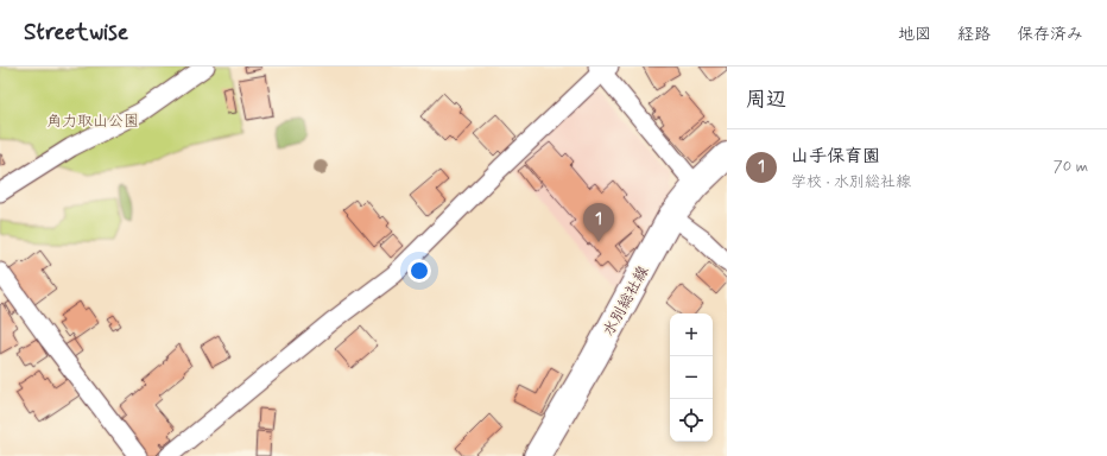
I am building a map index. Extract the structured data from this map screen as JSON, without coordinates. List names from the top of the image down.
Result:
{
  "streets": {
    "main road": ["水別総社線"]
  },
  "parks": ["角力取山公園"],
  "page": {
    "header": "Streetwise",
    "nav": ["地図", "経路", "保存済み"],
    "heading": "周辺",
    "list": [
      {
        "mark": "1",
        "name": "山手保育園",
        "note": "学校 · 水別総社線",
        "value": "70 m"
      }
    ],
    "pins": "1",
    "map_buttons": ["+", "−"]
  }
}
